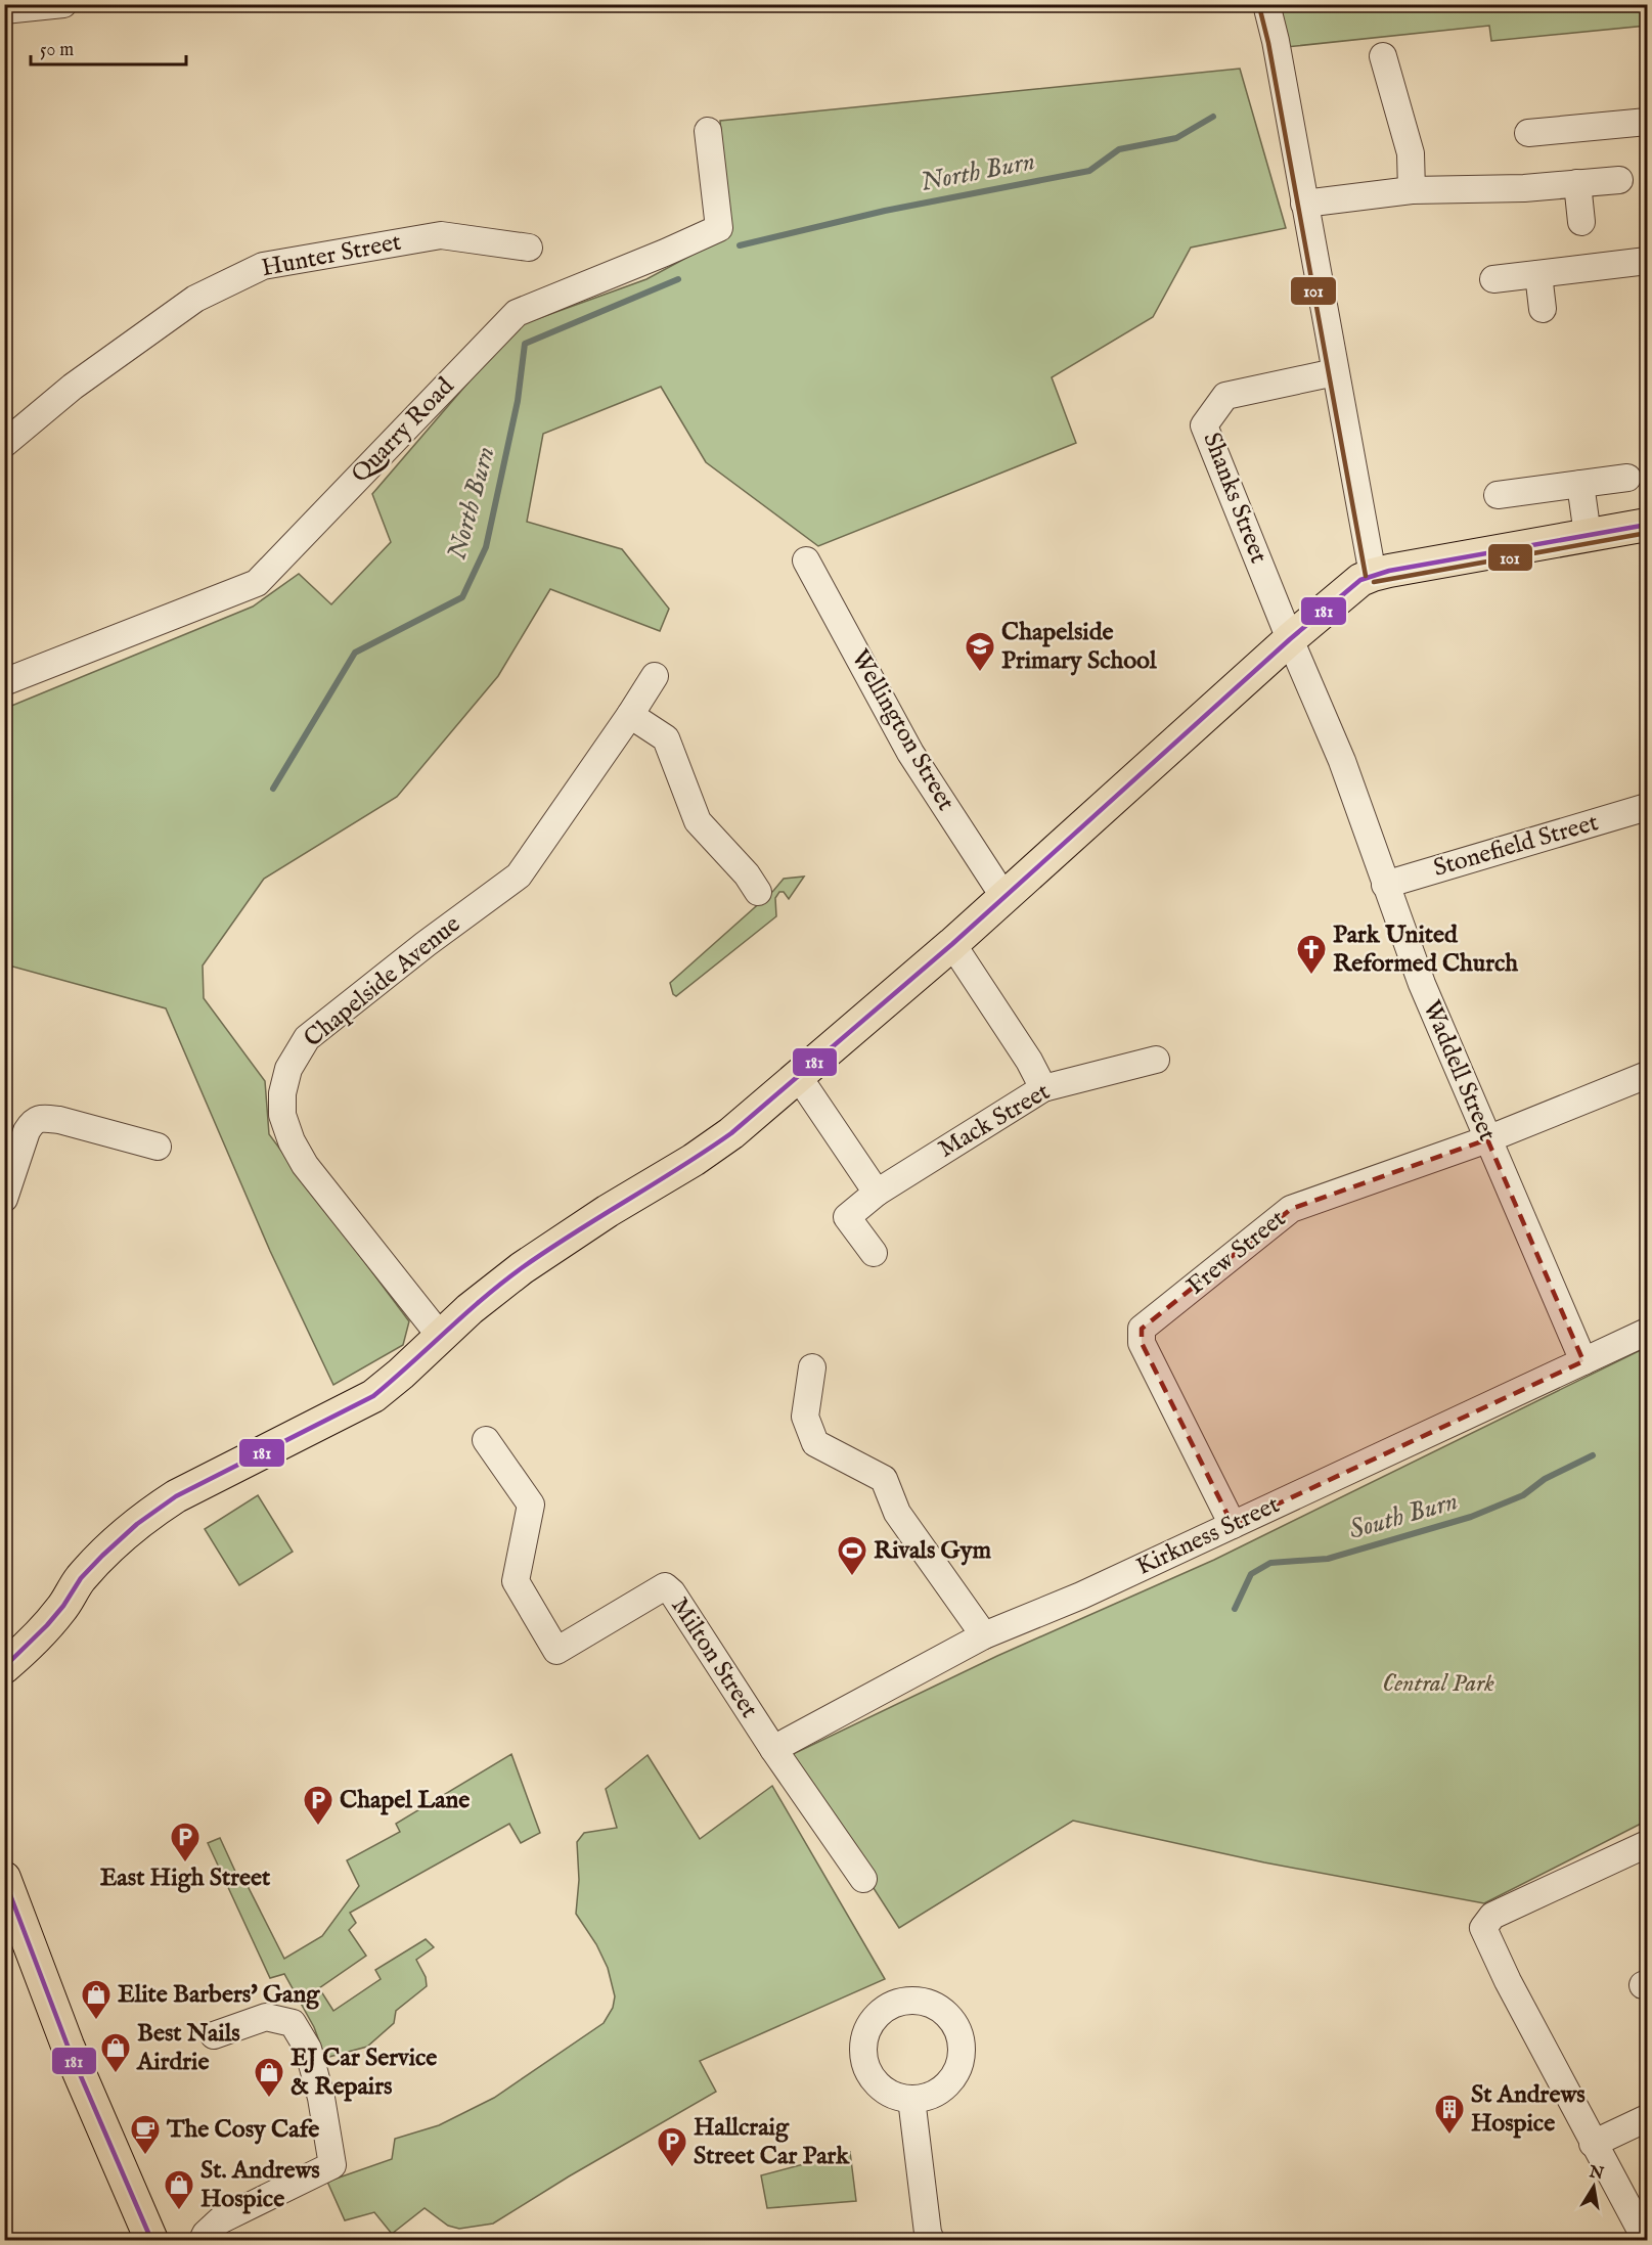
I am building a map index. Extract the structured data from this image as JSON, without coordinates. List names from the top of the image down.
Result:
{
  "streets": {
    "street": [
      "Hunter Street",
      "Quarry Road",
      "Shanks Street",
      "Wellington Street",
      "Stonefield Street",
      "Chapelside Avenue",
      "Waddell Street",
      "Mack Street",
      "Frew Street",
      "Kirkness Street",
      "Milton Street"
    ]
  },
  "crossings": [
    ["Shanks Street", "Waddell Street"],
    ["Stonefield Street", "Waddell Street"],
    ["Waddell Street", "Frew Street"],
    ["Waddell Street", "Kirkness Street"],
    ["Frew Street", "Kirkness Street"],
    ["Kirkness Street", "Milton Street"]
  ],
  "water": ["North Burn", "South Burn"],
  "parks": ["Central Park"],
  "places": {
    "school or university": ["Chapelside Primary School"],
    "church": ["Park United Reformed Church"],
    "sports": ["Rivals Gym"],
    "parking": ["Chapel Lane", "East High Street", "Hallcraig Street Car Park"],
    "shop": [
      "Elite Barbers' Gang",
      "Best Nails Airdrie",
      "EJ Car Service & Repairs",
      "St. Andrews Hospice"
    ],
    "building": ["St Andrews Hospice"],
    "cafe": ["The Cosy Cafe"]
  },
  "lines": ["transit line 101", "transit line 181"],
  "scale_bar": "50 m",
  "north": "top"
}
